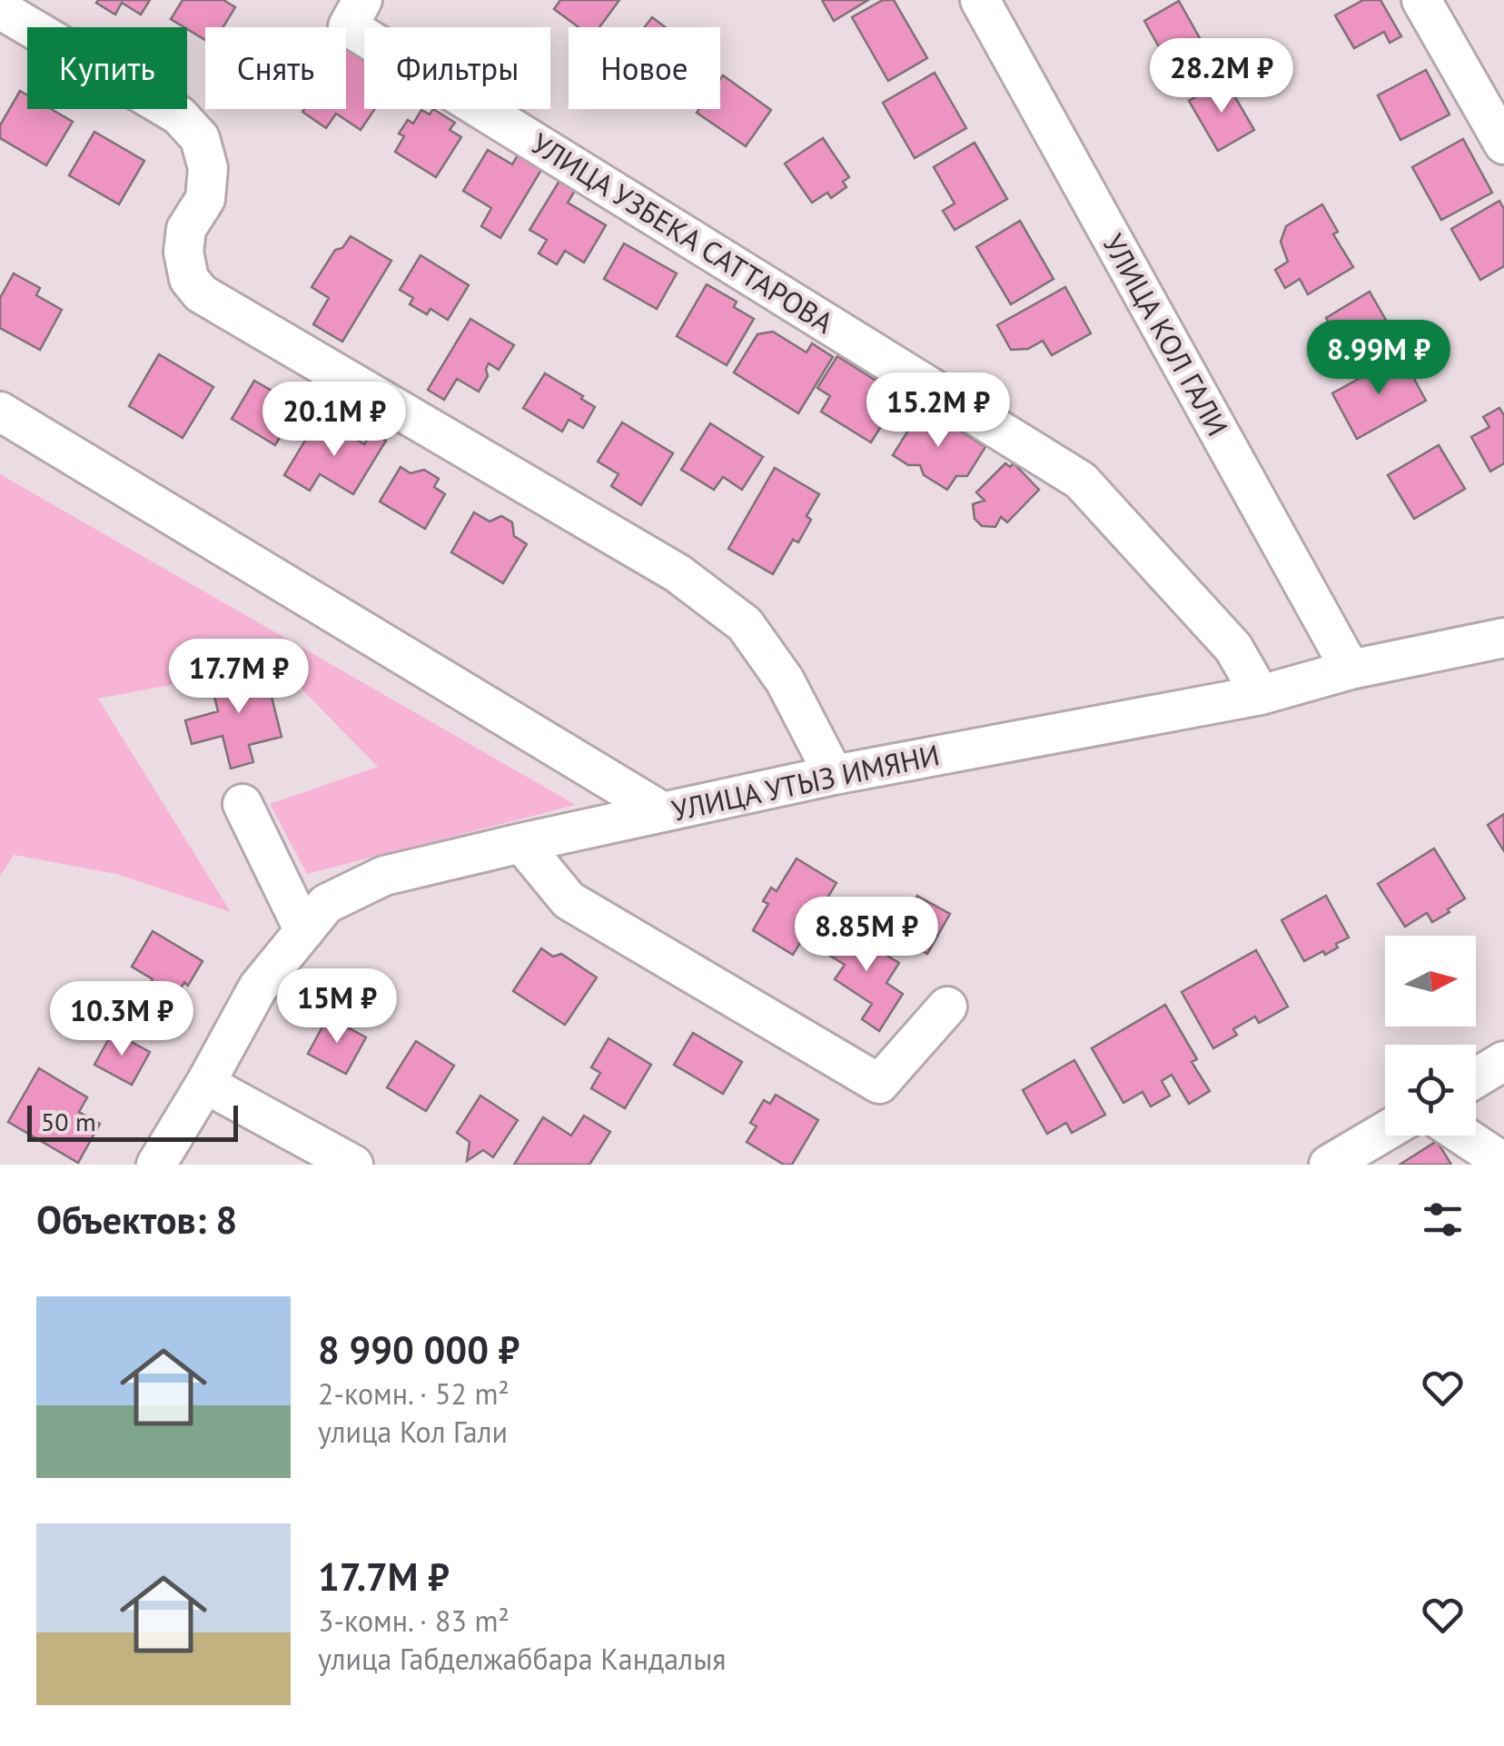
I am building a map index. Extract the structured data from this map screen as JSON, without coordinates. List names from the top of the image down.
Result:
{
  "streets": {
    "street": ["УЛИЦА УЗБЕКА САТТАРОВА", "УЛИЦА КОЛ ГАЛИ", "УЛИЦА УТЫЗ ИМЯНИ"]
  },
  "crossings": [
    ["УЛИЦА УЗБЕКА САТТАРОВА", "УЛИЦА УТЫЗ ИМЯНИ"],
    ["УЛИЦА КОЛ ГАЛИ", "УЛИЦА УТЫЗ ИМЯНИ"]
  ],
  "scale_bar": "50 m",
  "north": "right",
  "page": {
    "chip": [
      "Купить",
      "Снять",
      "Фильтры",
      "Новое"
    ],
    "price": [
      "28.2M ₽",
      "8.99M ₽",
      "15.2M ₽",
      "20.1M ₽",
      "17.7M ₽",
      "8.85M ₽",
      "15M ₽",
      "10.3M ₽"
    ],
    "scale": "50 m",
    "heading": "Объектов: 8",
    "list": [
      {
        "name": "8 990 000 ₽",
        "note": "2-комн. · 52 m² · улица Кол Гали"
      },
      {
        "name": "17.7M ₽",
        "note": "3-комн. · 83 m² · улица Габделжаббара Кандалыя"
      }
    ]
  }
}
